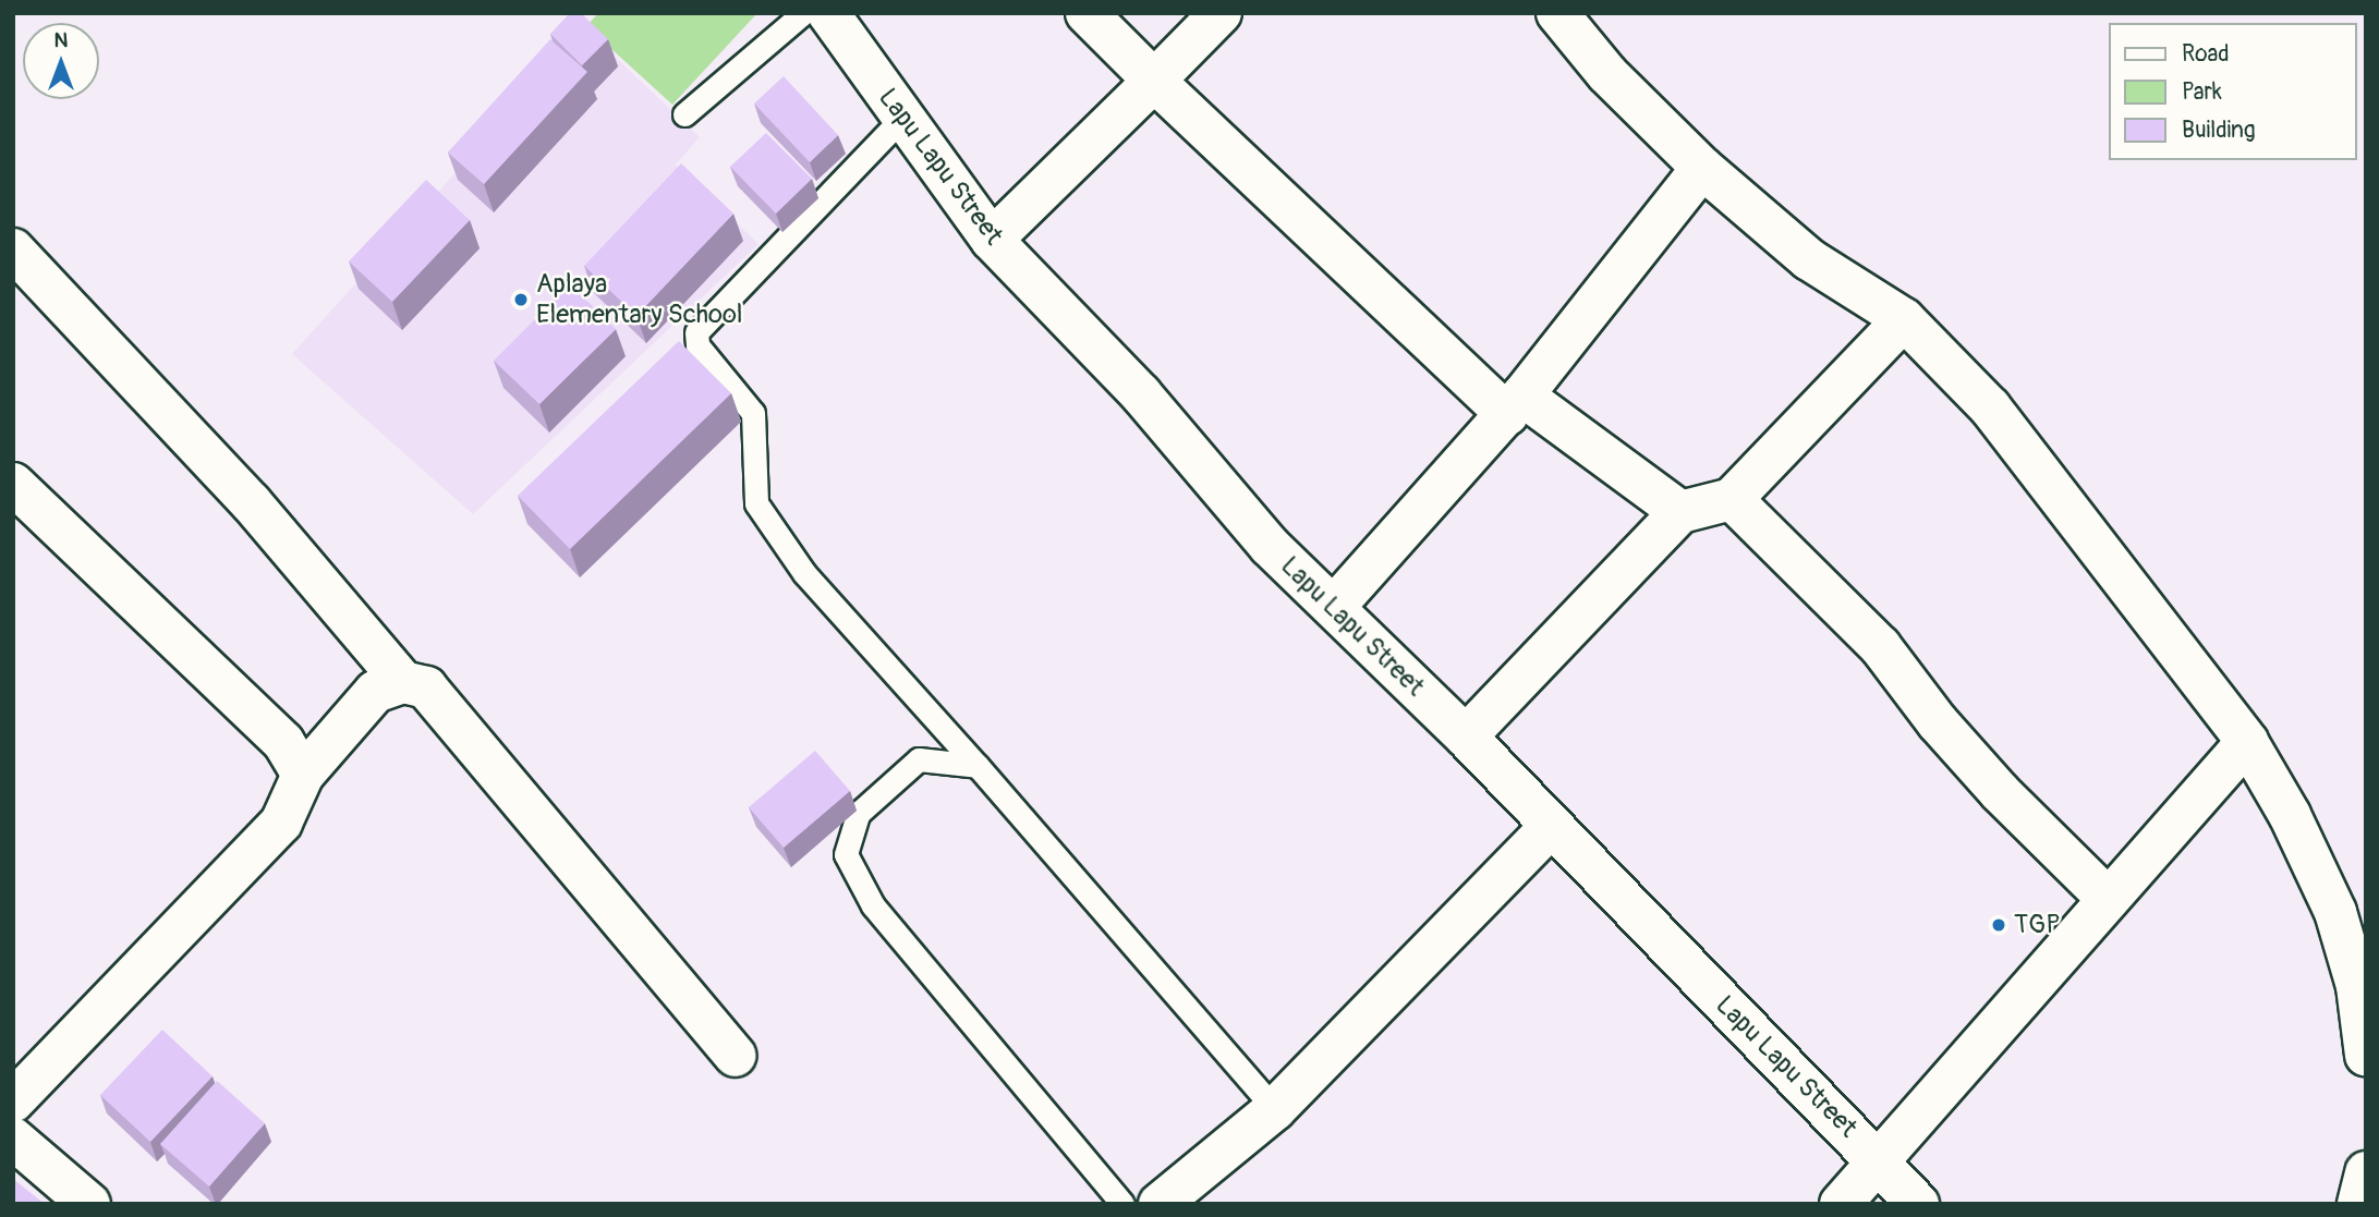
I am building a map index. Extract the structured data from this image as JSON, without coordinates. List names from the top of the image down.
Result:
{
  "streets": {
    "street": ["Lapu Lapu Street"]
  },
  "places": ["Aplaya Elementary School", "TGP"],
  "legend": ["Road", "Park", "Building"],
  "north": "top"
}
